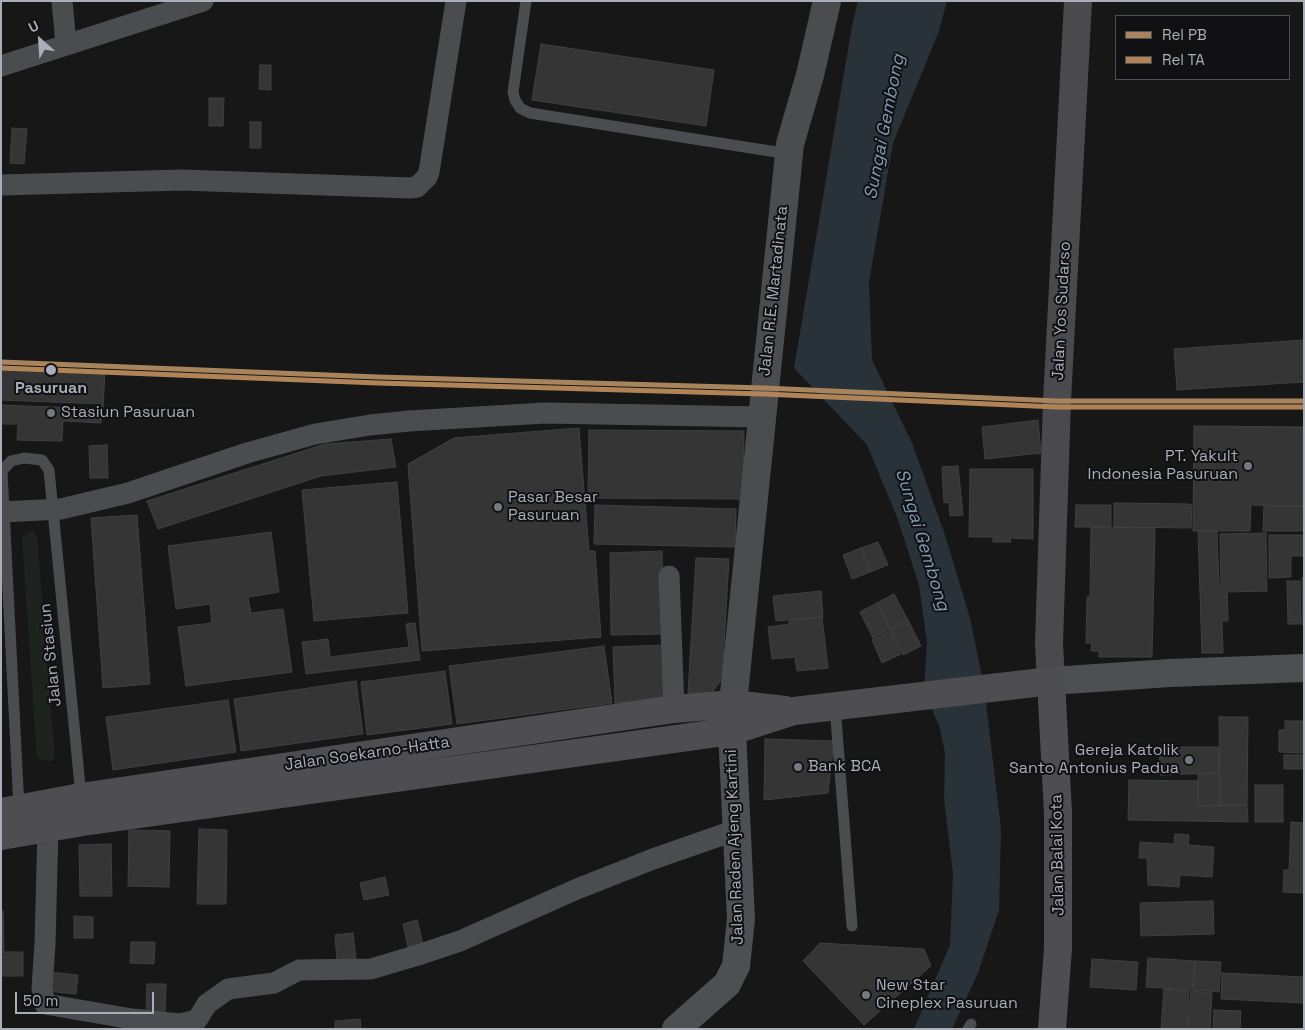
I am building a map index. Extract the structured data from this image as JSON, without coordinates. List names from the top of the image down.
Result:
{
  "streets": {
    "highway": ["Jalan Soekarno-Hatta", "Jalan Balai Kota"],
    "main road": ["Jalan Yos Sudarso", "Jalan Raden Ajeng Kartini"],
    "street": ["Jalan R.E. Martadinata"],
    "lane": ["Jalan Stasiun"]
  },
  "crossings": [
    ["Jalan R.E. Martadinata", "Jalan Soekarno-Hatta"],
    ["Jalan R.E. Martadinata", "Jalan Raden Ajeng Kartini"],
    ["Jalan Yos Sudarso", "Jalan Balai Kota"],
    ["Jalan Stasiun", "Jalan Soekarno-Hatta"],
    ["Jalan Soekarno-Hatta", "Jalan Raden Ajeng Kartini"]
  ],
  "water": ["Sungai Gembong"],
  "places": [
    "Pasuruan",
    "Stasiun Pasuruan",
    "PT. Yakult Indonesia Pasuruan",
    "Pasar Besar Pasuruan",
    "Gereja Katolik Santo Antonius Padua",
    "Bank BCA",
    "New Star Cineplex Pasuruan"
  ],
  "lines": ["rail line PB", "rail line TA"],
  "legend": ["Rel PB", "Rel TA"],
  "scale_bar": "50 m",
  "north": "top left"
}
